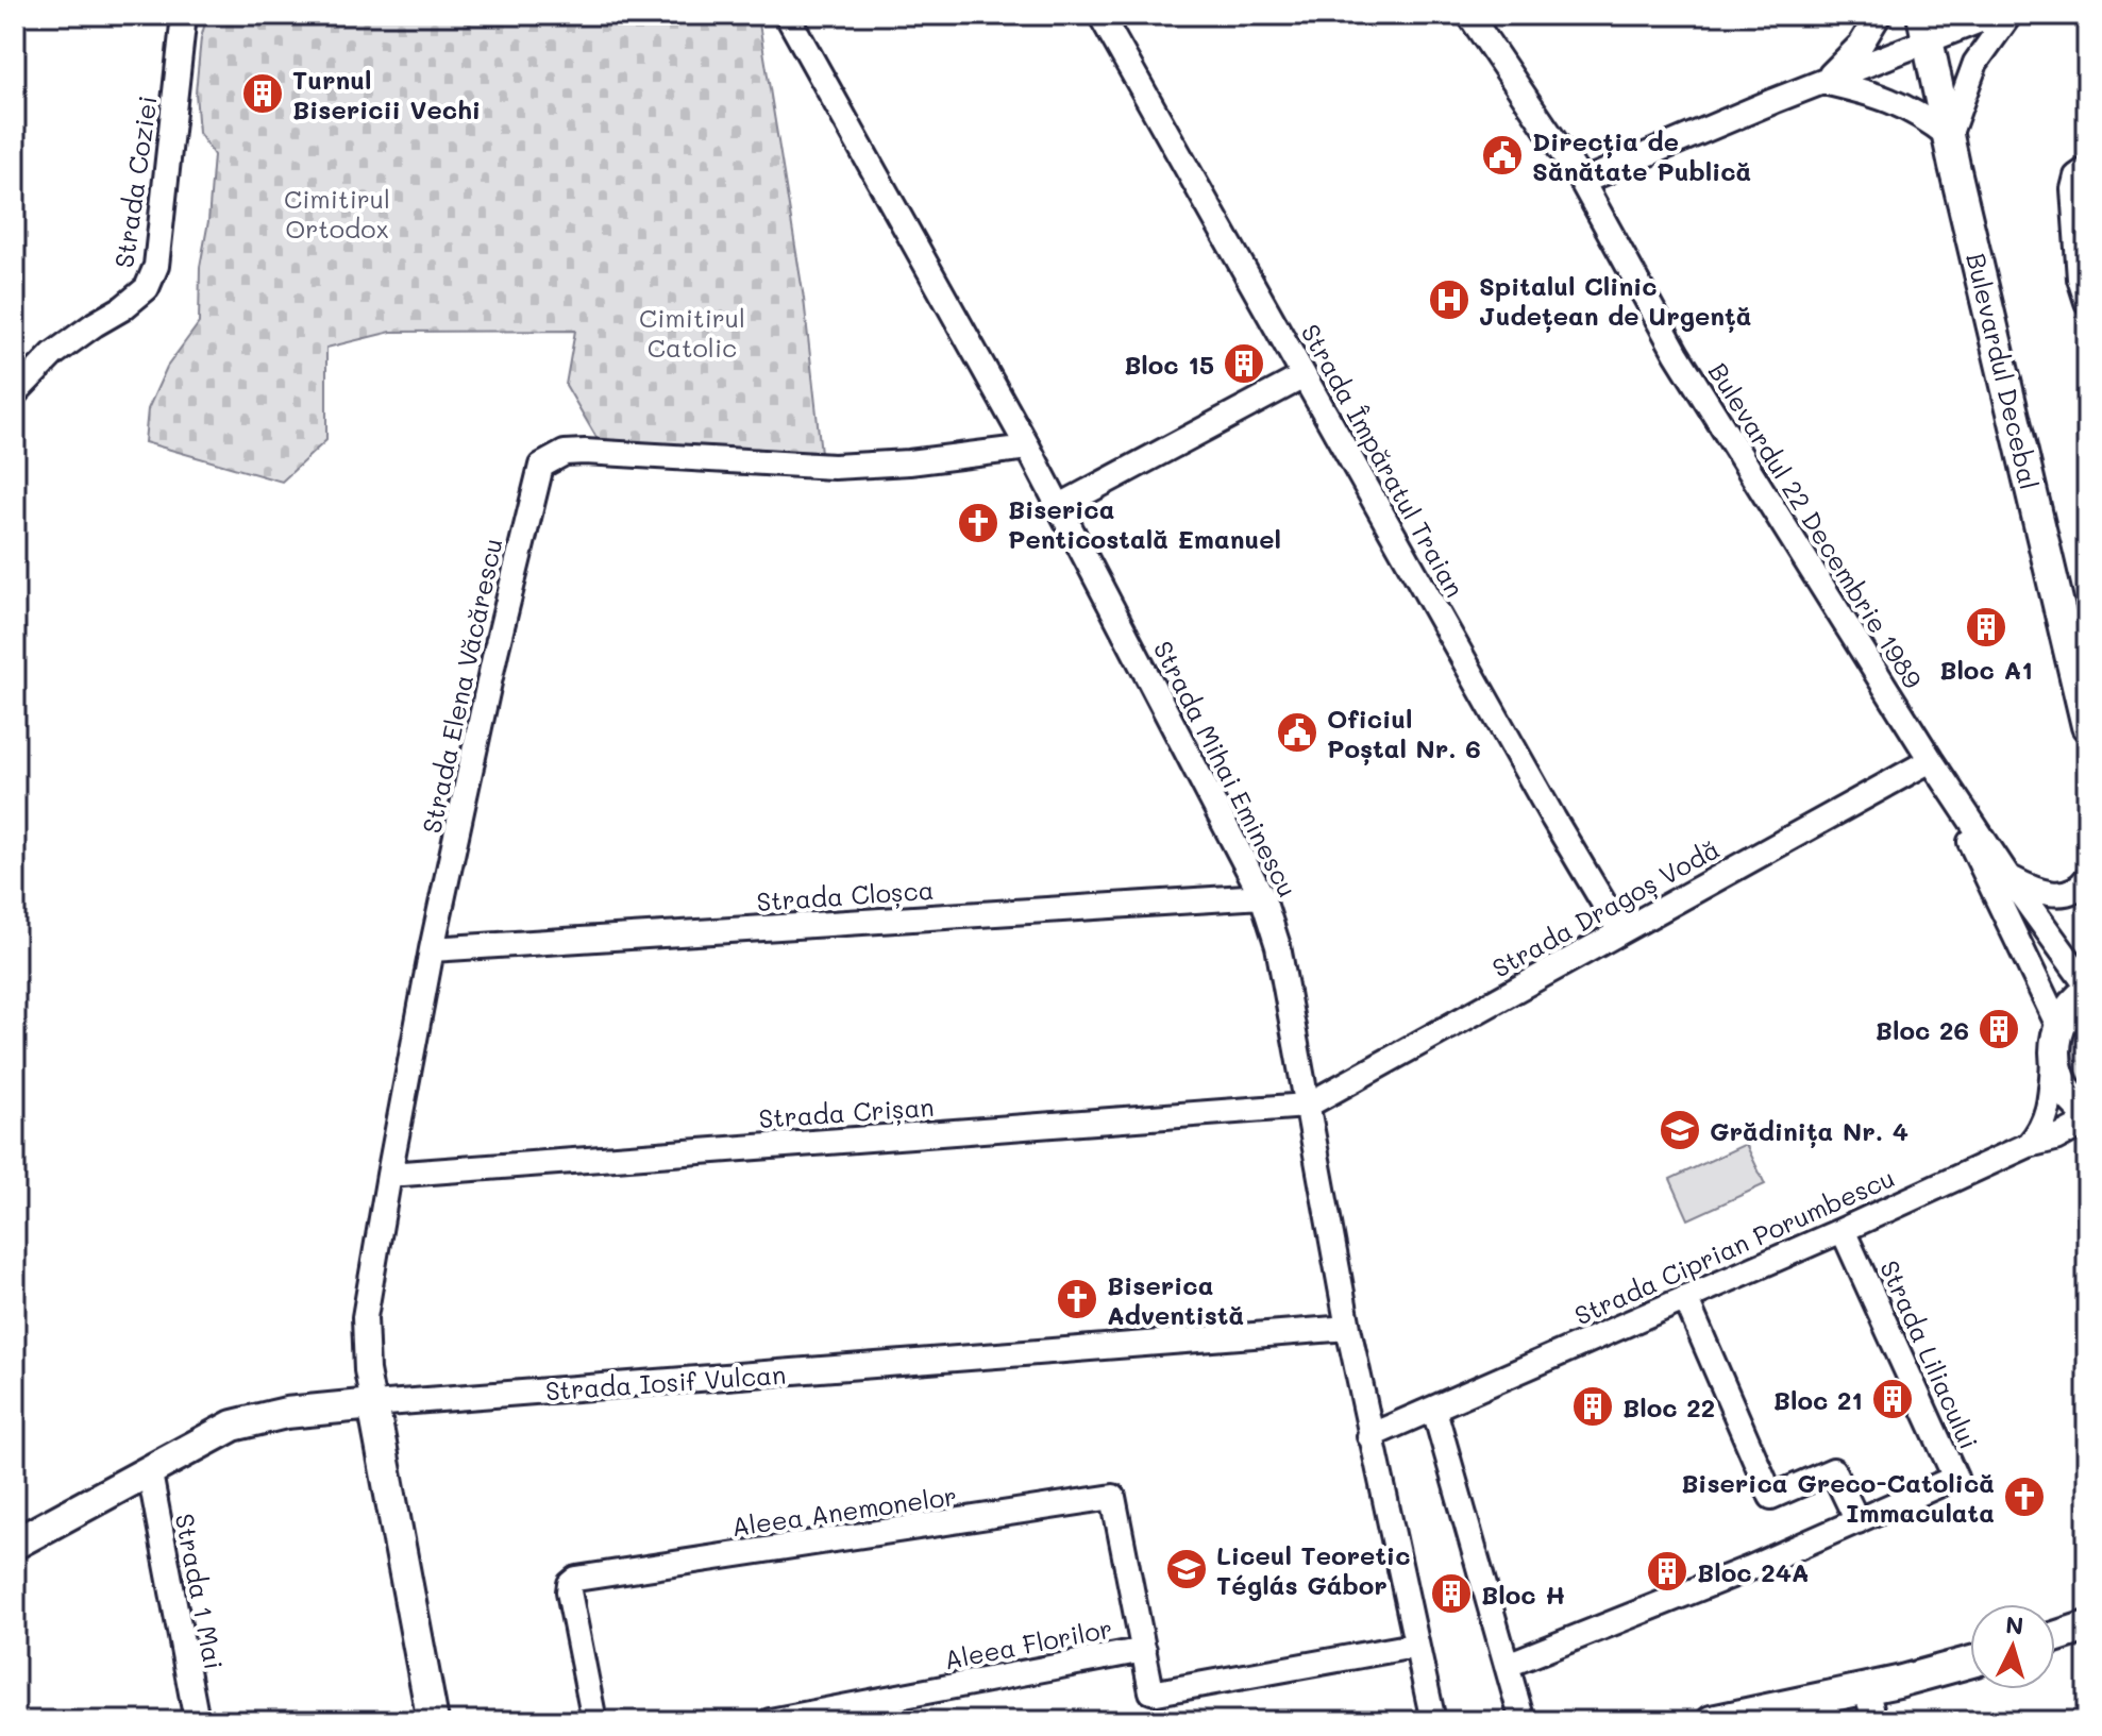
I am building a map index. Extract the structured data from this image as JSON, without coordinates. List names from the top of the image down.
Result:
{
  "streets": {
    "main road": ["Bulevardul Decebal", "Strada Iosif Vulcan"],
    "street": [
      "Strada Coziei",
      "Strada Împăratul Traian",
      "Bulevardul 22 Decembrie 1989",
      "Strada Elena Văcărescu",
      "Strada Mihai Eminescu",
      "Strada Cloșca",
      "Strada Dragoș Vodă",
      "Strada Crișan",
      "Strada Ciprian Porumbescu",
      "Strada Liliacului",
      "Aleea Anemonelor",
      "Strada 1 Mai",
      "Aleea Florilor"
    ]
  },
  "crossings": [
    ["Strada Împăratul Traian", "Strada Dragoș Vodă"],
    ["Bulevardul 22 Decembrie 1989", "Strada Dragoș Vodă"],
    ["Strada Elena Văcărescu", "Strada Mihai Eminescu"],
    ["Strada Elena Văcărescu", "Strada Cloșca"],
    ["Strada Elena Văcărescu", "Strada Crișan"],
    ["Strada Elena Văcărescu", "Strada Iosif Vulcan"],
    ["Strada Mihai Eminescu", "Strada Cloșca"],
    ["Strada Mihai Eminescu", "Strada Dragoș Vodă"],
    ["Strada Mihai Eminescu", "Strada Crișan"],
    ["Strada Mihai Eminescu", "Strada Ciprian Porumbescu"],
    ["Strada Mihai Eminescu", "Strada Iosif Vulcan"],
    ["Strada Mihai Eminescu", "Aleea Florilor"],
    ["Strada Dragoș Vodă", "Strada Crișan"],
    ["Strada Ciprian Porumbescu", "Strada Liliacului"],
    ["Strada Iosif Vulcan", "Strada 1 Mai"],
    ["Aleea Anemonelor", "Aleea Florilor"]
  ],
  "parks": ["Cimitirul Ortodox", "Cimitirul Catolic"],
  "places": {
    "building": [
      "Turnul Bisericii Vechi",
      "Bloc 15",
      "Bloc A1",
      "Bloc 26",
      "Bloc 21",
      "Bloc 22",
      "Bloc 24A",
      "Bloc H"
    ],
    "public building": ["Direcția de Sănătate Publică", "Oficiul Poștal Nr. 6"],
    "hospital": ["Spitalul Clinic Județean de Urgență"],
    "church": ["Biserica Penticostală Emanuel", "Biserica Adventistă", "Biserica Greco-Catolică Immaculata"],
    "school or university": ["Grădinița Nr. 4", "Liceul Teoretic Téglás Gábor"]
  },
  "north": "top"
}
